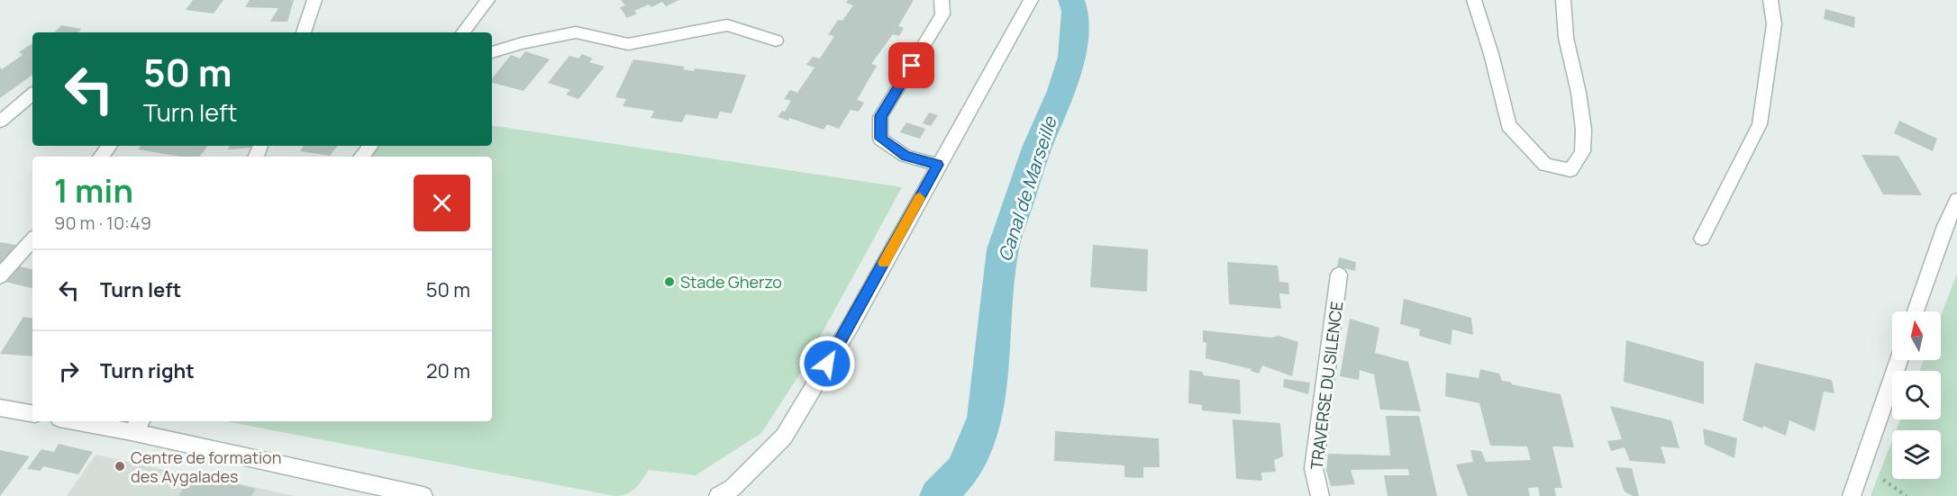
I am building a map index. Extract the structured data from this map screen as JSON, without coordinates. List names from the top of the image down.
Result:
{
  "streets": {
    "street": ["TRAVERSE DU SILENCE"]
  },
  "water": ["Canal de Marseille"],
  "places": ["Stade Gherzo", "Centre de formation des Aygalades"],
  "north": "top",
  "page": {
    "turn": ["50 m", "Turn left"],
    "heading": ["1 min", "90 m · 10:49"],
    "list": [
      {
        "name": "Turn left",
        "value": "50 m"
      },
      {
        "name": "Turn right",
        "value": "20 m"
      }
    ]
  }
}
